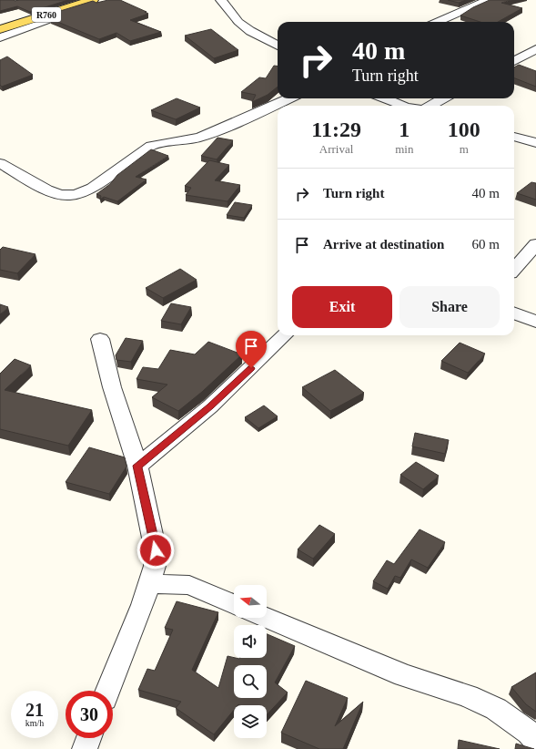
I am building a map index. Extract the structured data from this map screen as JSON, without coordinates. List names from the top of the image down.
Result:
{
  "streets": {
    "main road": ["R760"]
  },
  "north": "left",
  "page": {
    "turn": ["40 m", "Turn right"],
    "eta": [
      "11:29",
      "Arrival",
      "1",
      "min",
      "100",
      "m"
    ],
    "list": [
      {
        "name": "Turn right",
        "value": "40 m"
      },
      {
        "name": "Arrive at destination",
        "value": "60 m"
      }
    ],
    "buttons": ["Exit", "Share"],
    "speed": "21 km/h",
    "limit": "30"
  }
}
